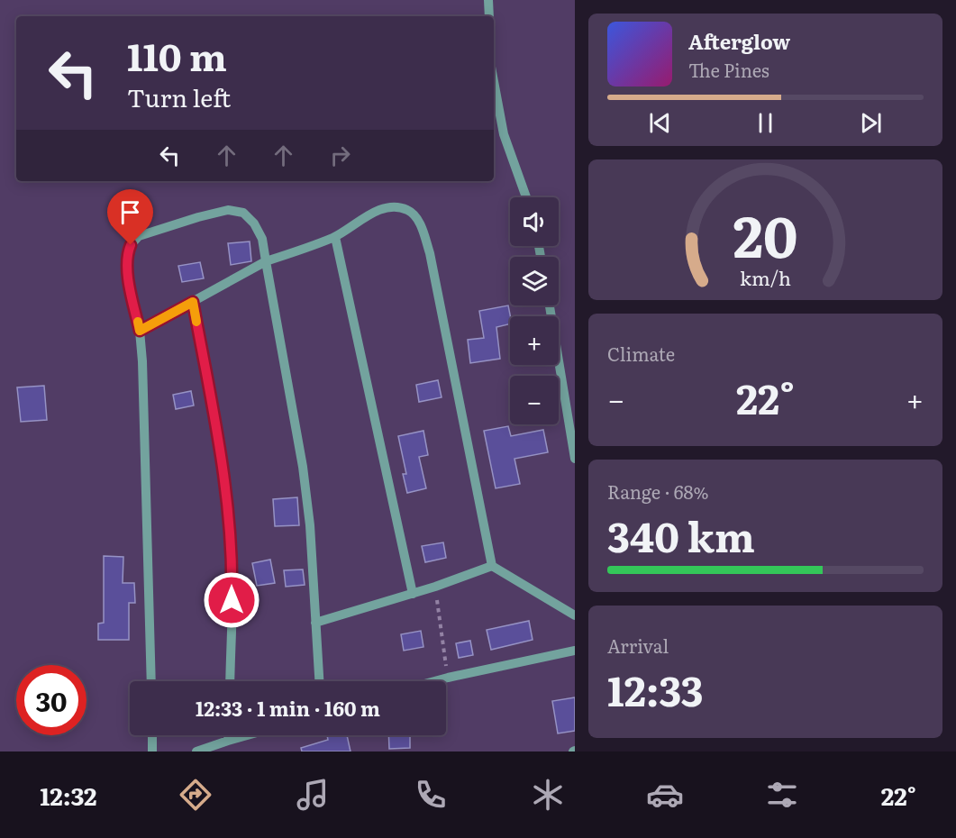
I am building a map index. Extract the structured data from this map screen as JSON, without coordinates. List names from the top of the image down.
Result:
{
  "page": {
    "turn": ["110 m", "Turn left"],
    "song": ["Afterglow", "The Pines"],
    "map_buttons": ["+", "−"],
    "tile": [
      "Climate",
      ["Range · 68%", "340 km"],
      ["Arrival", "12:33"]
    ],
    "heat": ["−", "22°", "+"],
    "limit": "30",
    "trip": "12:33 · 1 min · 160 m",
    "tabs": ["12:32", "22°"],
    "gauge": ["20", "km/h"]
  }
}
